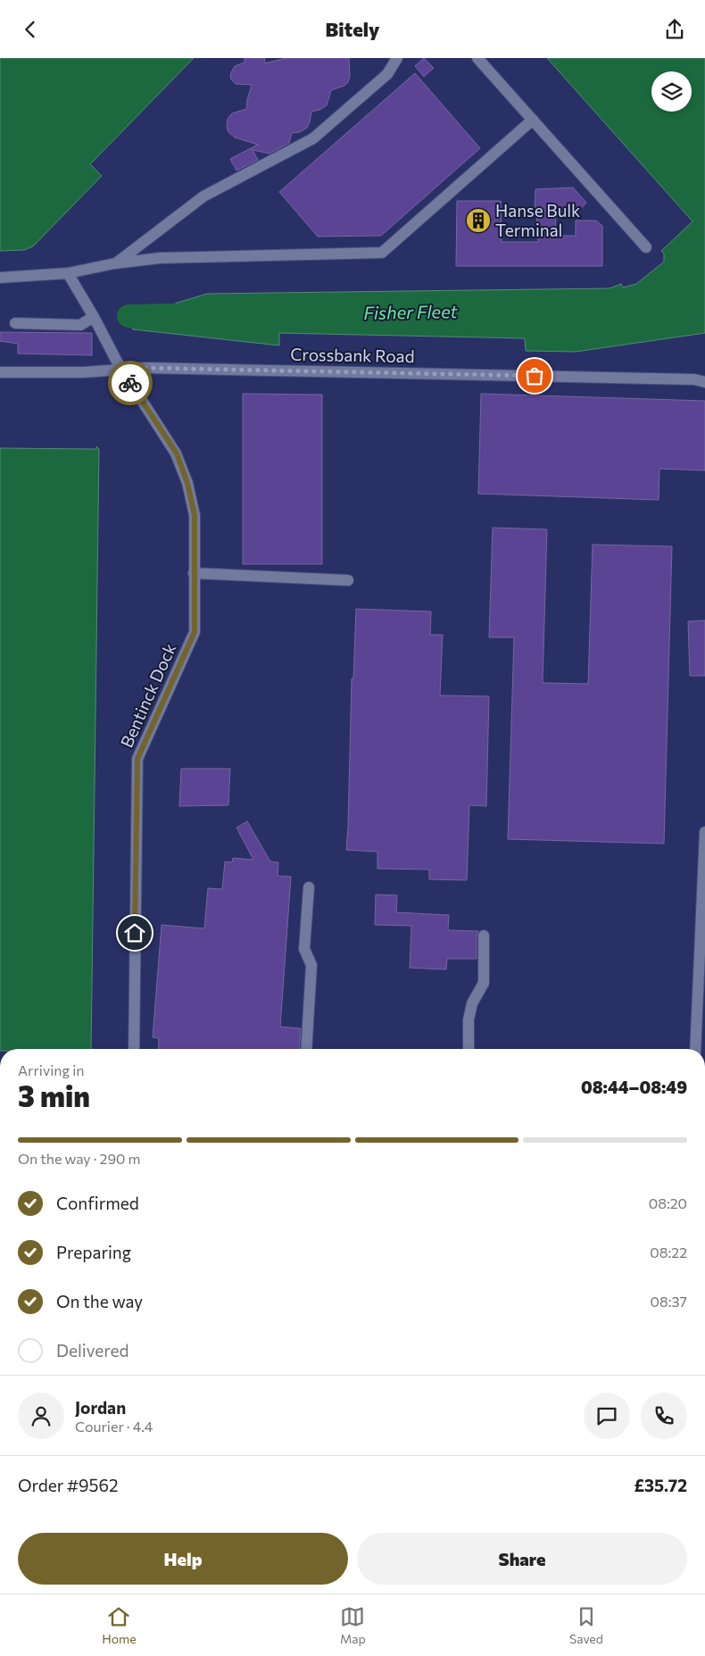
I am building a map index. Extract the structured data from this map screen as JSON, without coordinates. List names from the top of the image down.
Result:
{
  "streets": {
    "street": ["Crossbank Road", "Bentinck Dock"]
  },
  "crossings": [
    ["Crossbank Road", "Bentinck Dock"]
  ],
  "water": ["Fisher Fleet"],
  "places": {
    "building": ["Hanse Bulk Terminal"]
  },
  "page": {
    "header": "Bitely",
    "heading": ["3 min", "Arriving in", "08:44–08:49"],
    "panel": [
      "Jordan",
      "Courier · 4.4",
      "Order #9562",
      "£35.72"
    ],
    "bar": "On the way · 290 m",
    "list": [
      ["Confirmed", "08:20"],
      ["Preparing", "08:22"],
      ["On the way", "08:37"],
      "Delivered"
    ],
    "buttons": ["Help", "Share"],
    "tabs": ["Home", "Map", "Saved"]
  }
}
